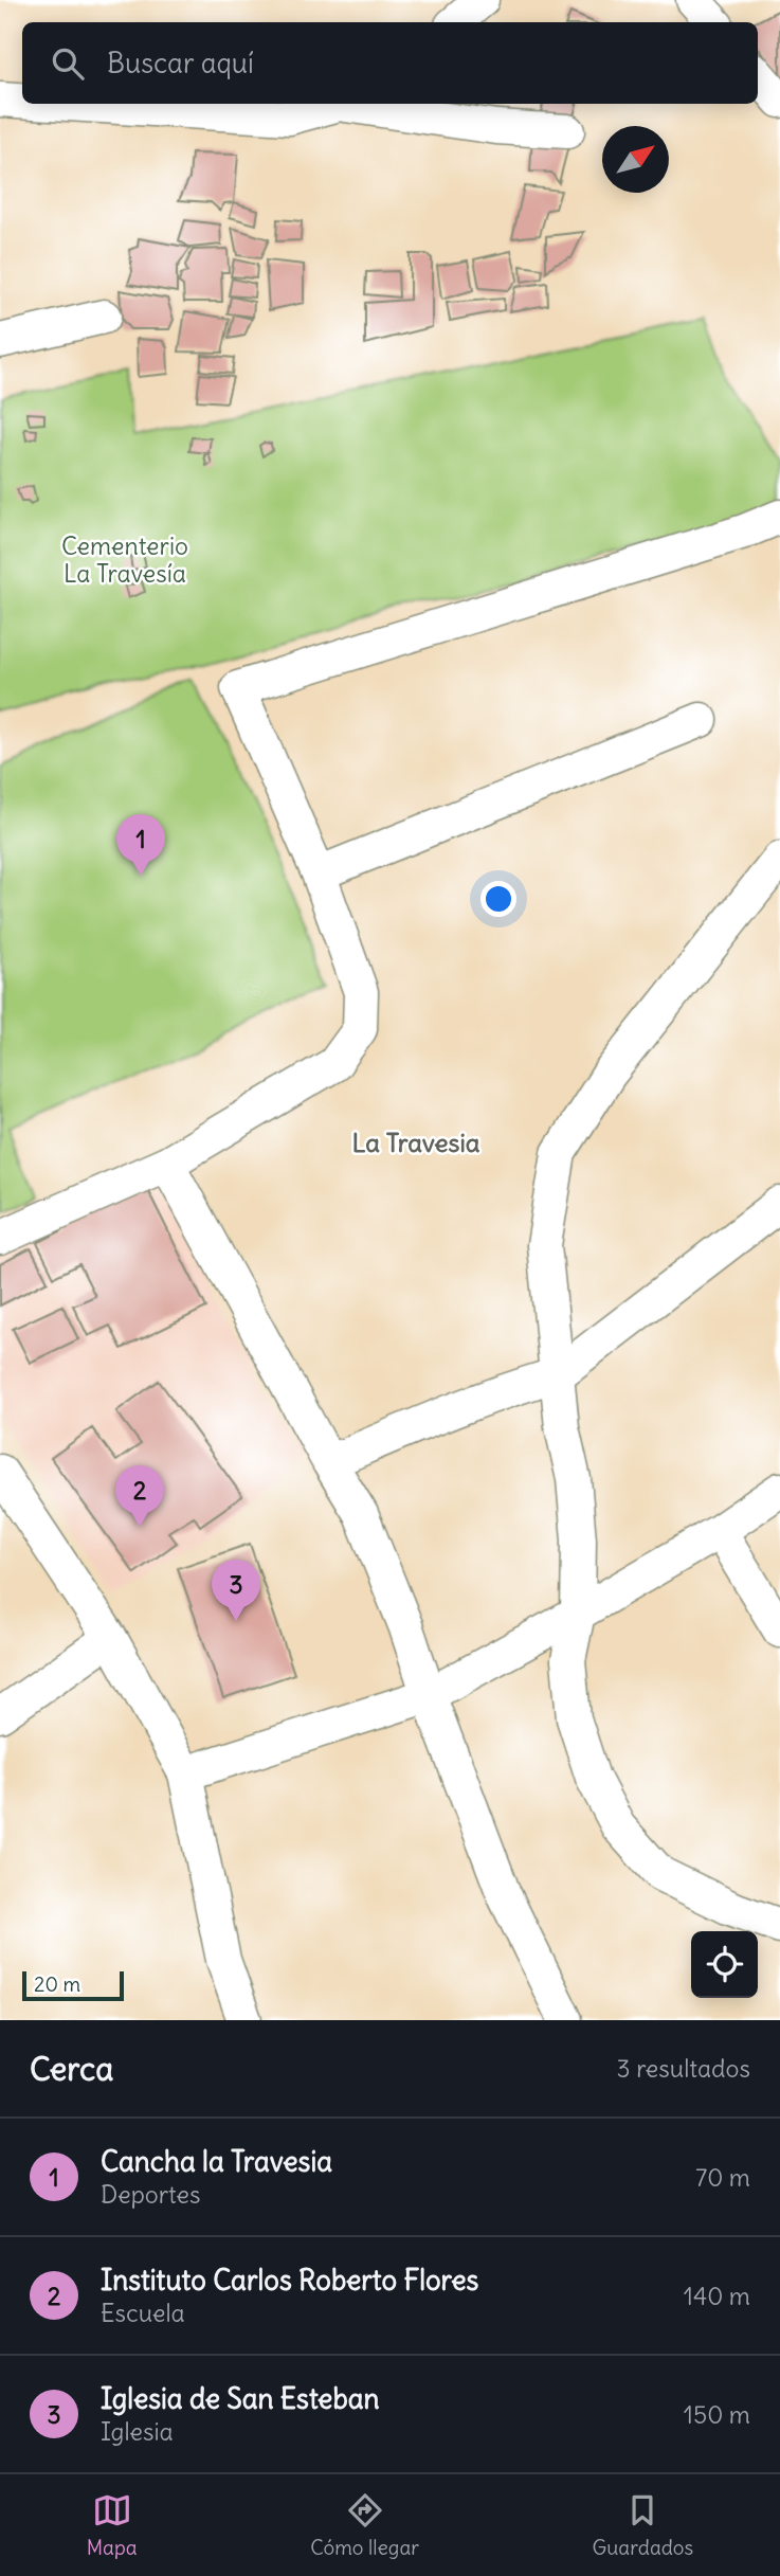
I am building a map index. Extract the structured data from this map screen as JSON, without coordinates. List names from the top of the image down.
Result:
{
  "districts": ["La Travesia"],
  "parks": ["Cementerio La Travesía"],
  "scale_bar": "20 m",
  "north": "top right",
  "page": {
    "search": "Buscar aquí",
    "pins": ["1", "2", "3"],
    "scale": "20 m",
    "heading": ["Cerca", "3 resultados"],
    "list": [
      {
        "mark": "1",
        "name": "Cancha la Travesia",
        "note": "Deportes",
        "value": "70 m"
      },
      {
        "mark": "2",
        "name": "Instituto Carlos Roberto Flores",
        "note": "Escuela",
        "value": "140 m"
      },
      {
        "mark": "3",
        "name": "Iglesia de San Esteban",
        "note": "Iglesia",
        "value": "150 m"
      }
    ],
    "nav": ["Mapa", "Cómo llegar", "Guardados"]
  }
}
